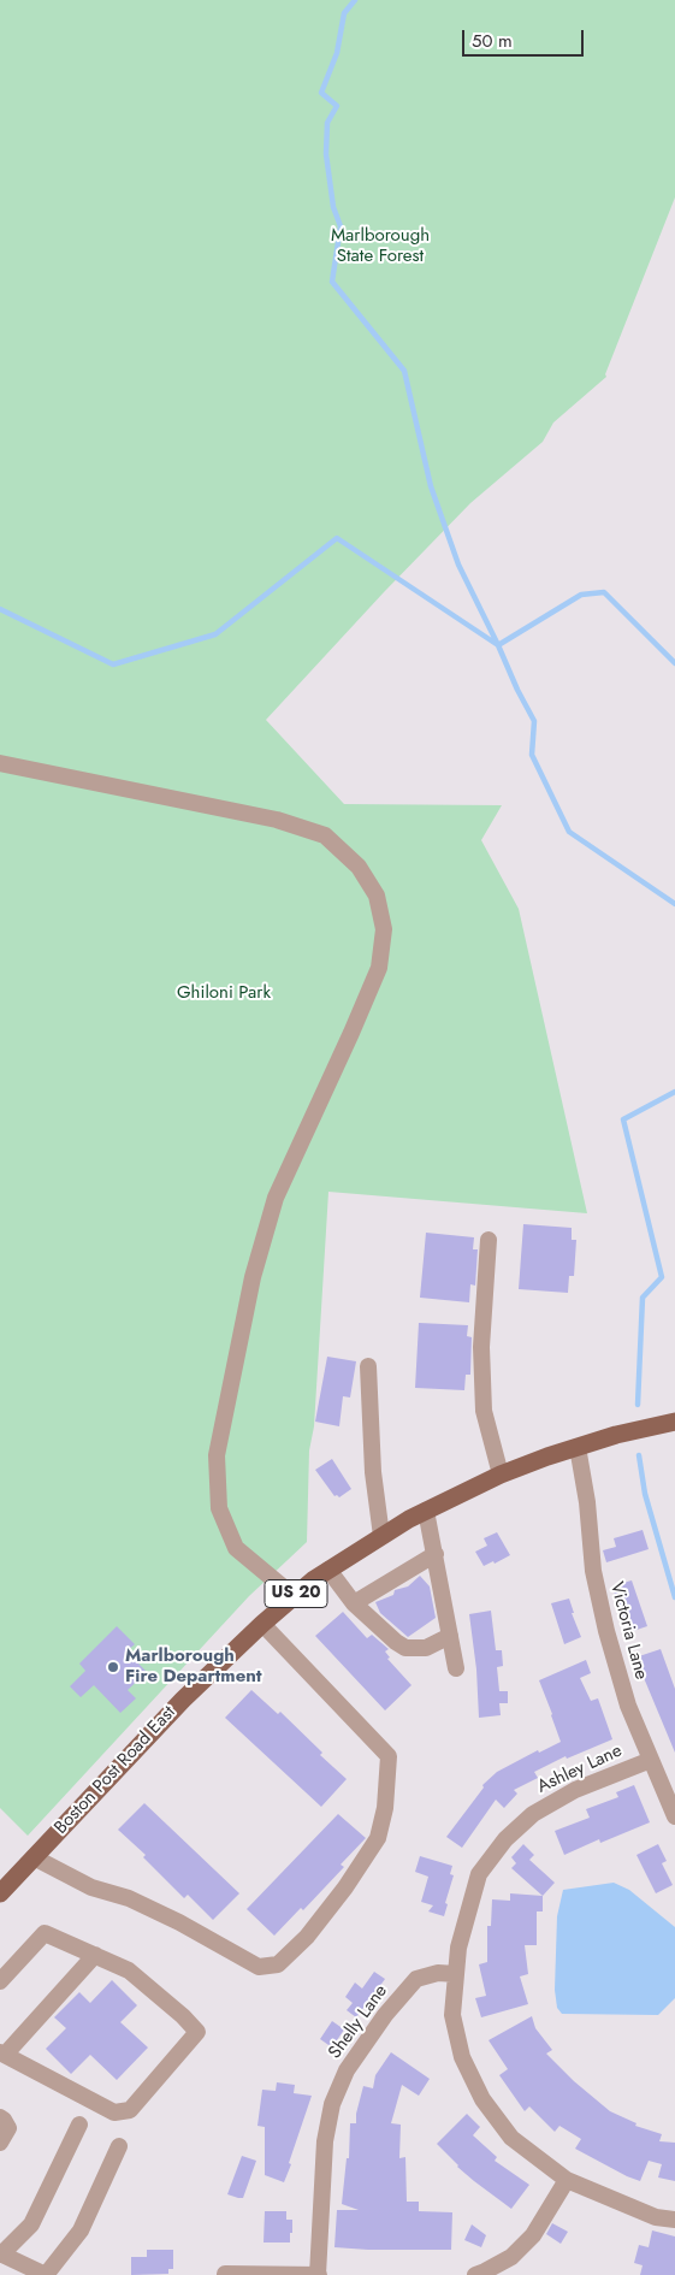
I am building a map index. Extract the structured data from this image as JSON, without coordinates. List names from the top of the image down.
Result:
{
  "streets": {
    "main road": ["US 20", "Boston Post Road East"],
    "street": ["Victoria Lane", "Ashley Lane", "Shelly Lane"]
  },
  "crossings": [
    ["Victoria Lane", "Ashley Lane"],
    ["Victoria Lane", "Boston Post Road East"],
    ["Ashley Lane", "Shelly Lane"]
  ],
  "parks": ["Marlborough State Forest", "Ghiloni Park"],
  "places": ["Marlborough Fire Department"],
  "scale_bar": "50 m"
}
